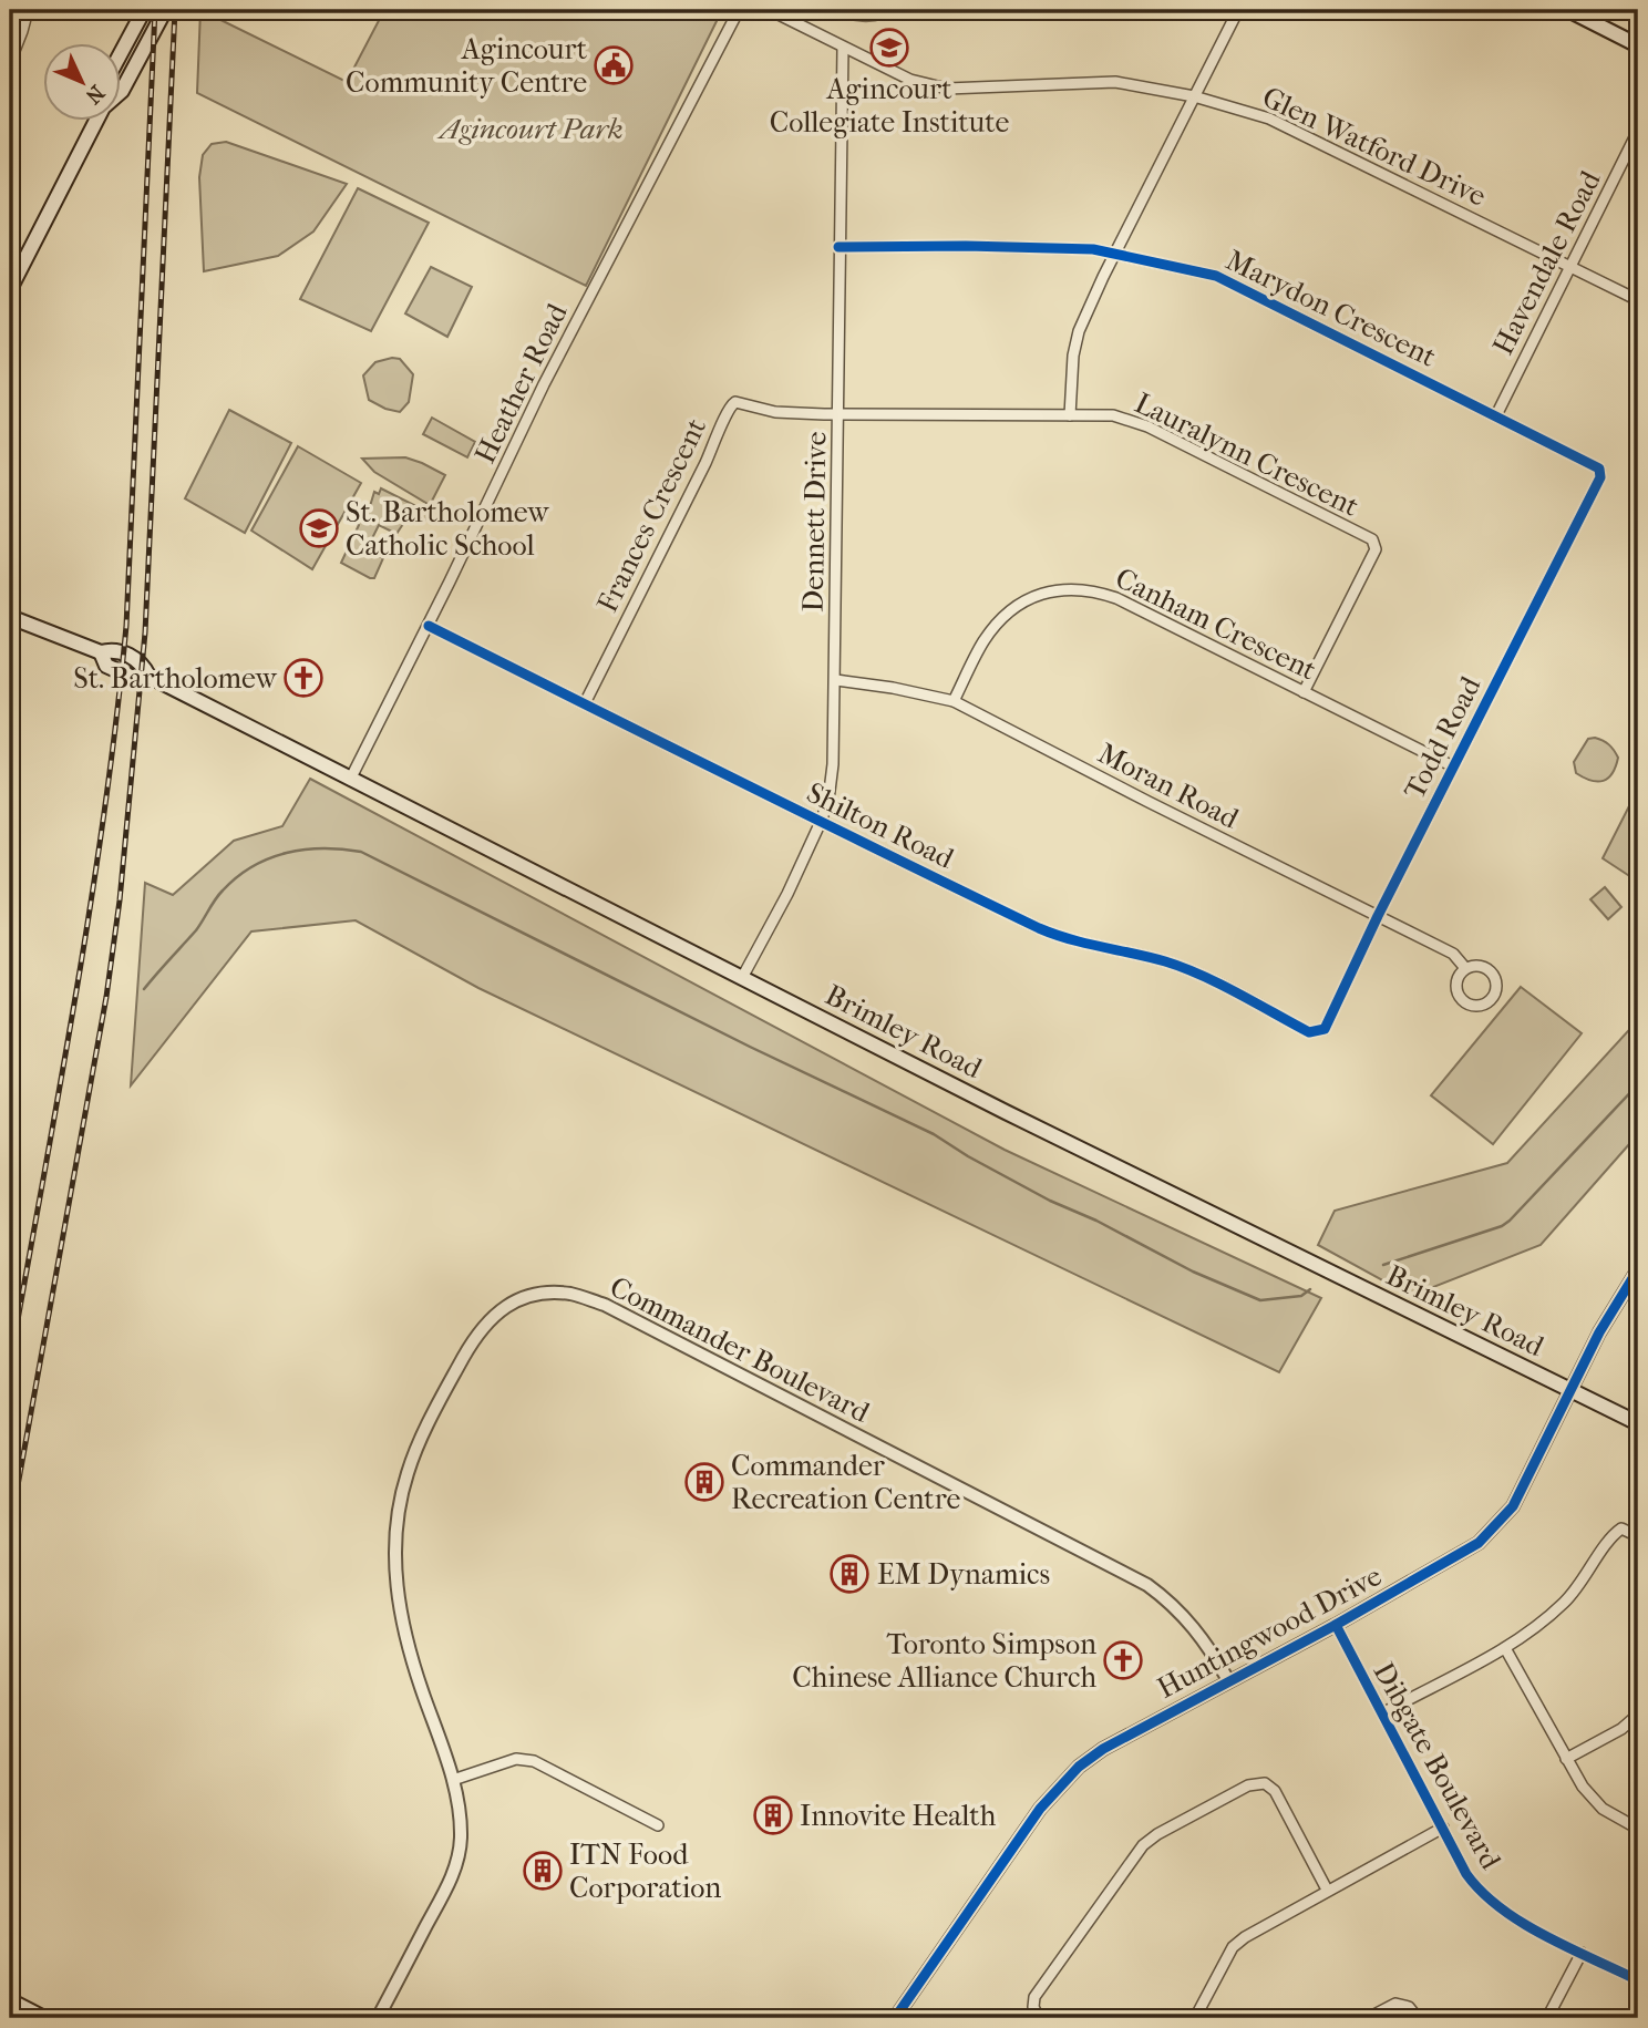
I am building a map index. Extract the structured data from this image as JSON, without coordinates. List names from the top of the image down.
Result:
{
  "streets": {
    "main road": ["Brimley Road"],
    "street": [
      "Glen Watford Drive",
      "Havendale Road",
      "Marydon Crescent",
      "Heather Road",
      "Lauralynn Crescent",
      "Frances Crescent",
      "Dennett Drive",
      "Canham Crescent",
      "Todd Road",
      "Moran Road",
      "Shilton Road",
      "Commander Boulevard",
      "Huntingwood Drive",
      "Dibgate Boulevard"
    ]
  },
  "crossings": [
    ["Glen Watford Drive", "Havendale Road"],
    ["Glen Watford Drive", "Dennett Drive"],
    ["Havendale Road", "Marydon Crescent"],
    ["Marydon Crescent", "Dennett Drive"],
    ["Marydon Crescent", "Todd Road"],
    ["Heather Road", "Shilton Road"],
    ["Heather Road", "Brimley Road"],
    ["Lauralynn Crescent", "Frances Crescent"],
    ["Lauralynn Crescent", "Dennett Drive"],
    ["Lauralynn Crescent", "Canham Crescent"],
    ["Frances Crescent", "Dennett Drive"],
    ["Frances Crescent", "Shilton Road"],
    ["Dennett Drive", "Moran Road"],
    ["Dennett Drive", "Shilton Road"],
    ["Dennett Drive", "Brimley Road"],
    ["Canham Crescent", "Todd Road"],
    ["Canham Crescent", "Moran Road"],
    ["Todd Road", "Moran Road"],
    ["Todd Road", "Shilton Road"],
    ["Brimley Road", "Huntingwood Drive"],
    ["Commander Boulevard", "Huntingwood Drive"],
    ["Huntingwood Drive", "Dibgate Boulevard"]
  ],
  "parks": ["Agincourt Park"],
  "places": {
    "school or university": ["Agincourt Collegiate Institute", "St. Bartholomew Catholic School"],
    "public building": ["Agincourt Community Centre"],
    "church": ["St. Bartholomew", "Toronto Simpson Chinese Alliance Church"],
    "building": [
      "Commander Recreation Centre",
      "EM Dynamics",
      "Innovite Health",
      "ITN Food Corporation"
    ]
  },
  "north": "bottom right"
}
